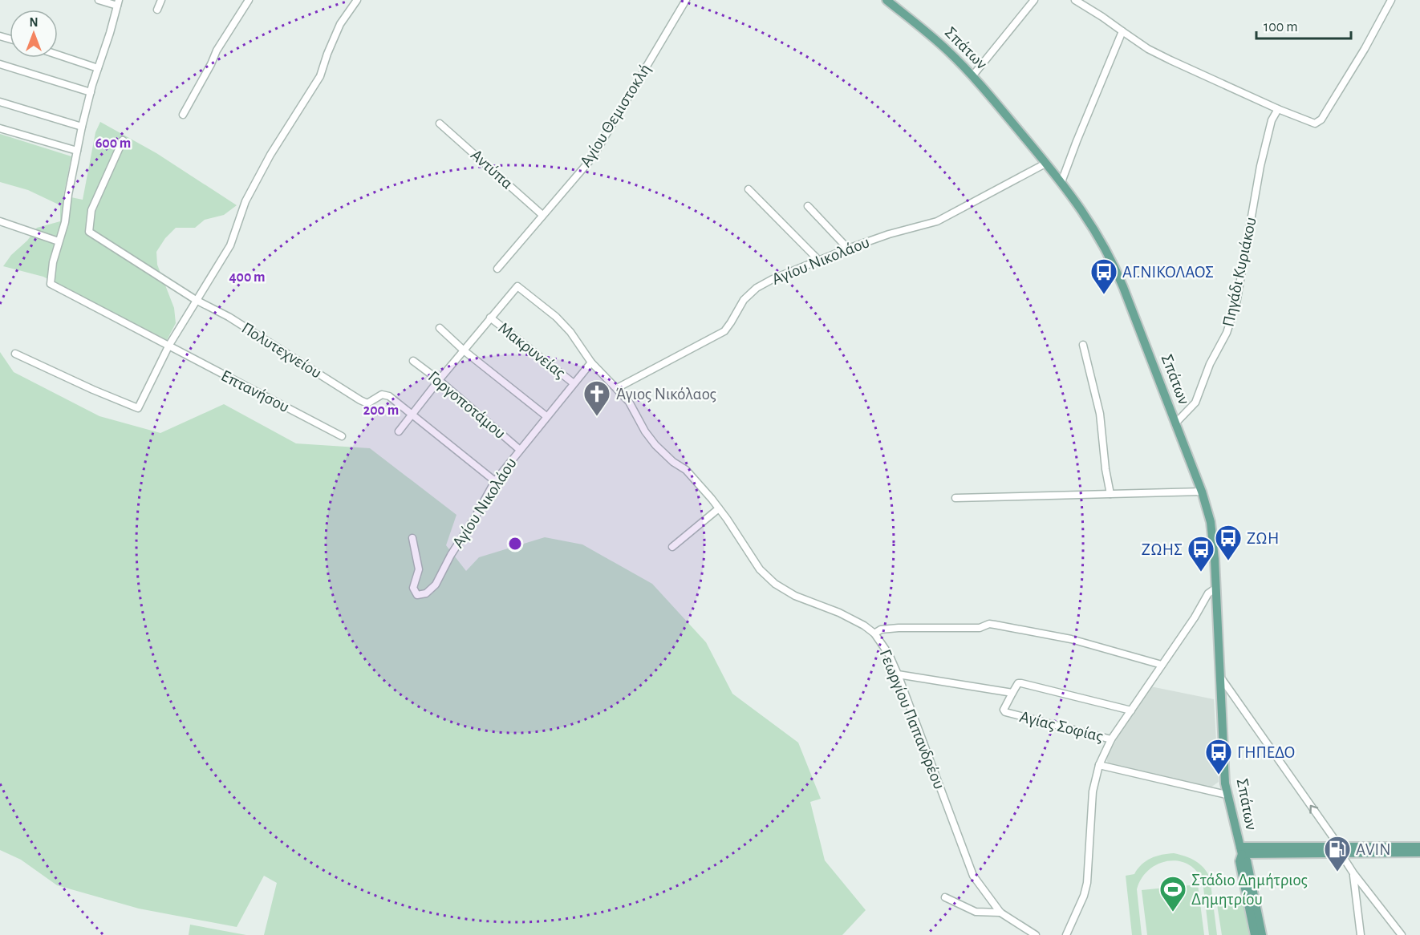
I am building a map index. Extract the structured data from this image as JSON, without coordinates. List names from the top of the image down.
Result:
{
  "streets": {
    "main road": ["Σπάτων"],
    "street": [
      "Αγίου Θεμιστοκλή",
      "Αντύπα",
      "Αγίου Νικολάου",
      "Πηγάδι Κυριάκου",
      "Πολυτεχνείου",
      "Μακρυνείας",
      "Επτανήσου",
      "Γοργοποτάμου",
      "Γεωργίου Παπανδρέου",
      "Αγίας Σοφίας"
    ]
  },
  "crossings": [
    ["Σπάτων", "Αγίου Νικολάου"],
    ["Σπάτων", "Πηγάδι Κυριάκου"],
    ["Αγίου Θεμιστοκλή", "Αντύπα"],
    ["Αγίου Νικολάου", "Μακρυνείας"],
    ["Αγίου Νικολάου", "Γοργοποτάμου"],
    ["Αγίου Νικολάου", "Γεωργίου Παπανδρέου"],
    ["Μακρυνείας", "Γεωργίου Παπανδρέου"]
  ],
  "places": {
    "bus stop": [
      "ΑΓ.ΝΙΚΟΛΑΟΣ",
      "ΖΩΗ",
      "ΖΩΗΣ",
      "ΓΗΠΕΔΟ"
    ],
    "church": ["Άγιος Νικόλαος"],
    "fuel station": ["AVIN"],
    "sports": ["Στάδιο Δημήτριος Δημητρίου"]
  },
  "scale_bar": "100 m",
  "north": "top",
  "rings": ["600 m", "400 m", "200 m"]
}
